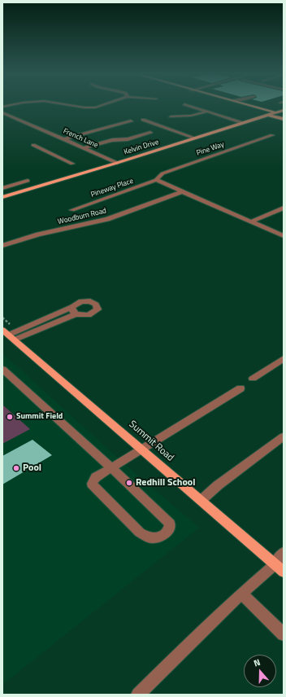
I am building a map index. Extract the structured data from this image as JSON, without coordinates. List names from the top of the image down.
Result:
{
  "streets": {
    "main road": ["Kelvin Drive", "Summit Road"],
    "street": [
      "French Lane",
      "Pine Way",
      "Pineway Place",
      "Woodburn Road"
    ]
  },
  "crossings": [
    ["French Lane", "Kelvin Drive"],
    ["Pine Way", "Pineway Place"]
  ],
  "places": ["Summit Field", "Pool", "Redhill School"],
  "north": "top"
}
